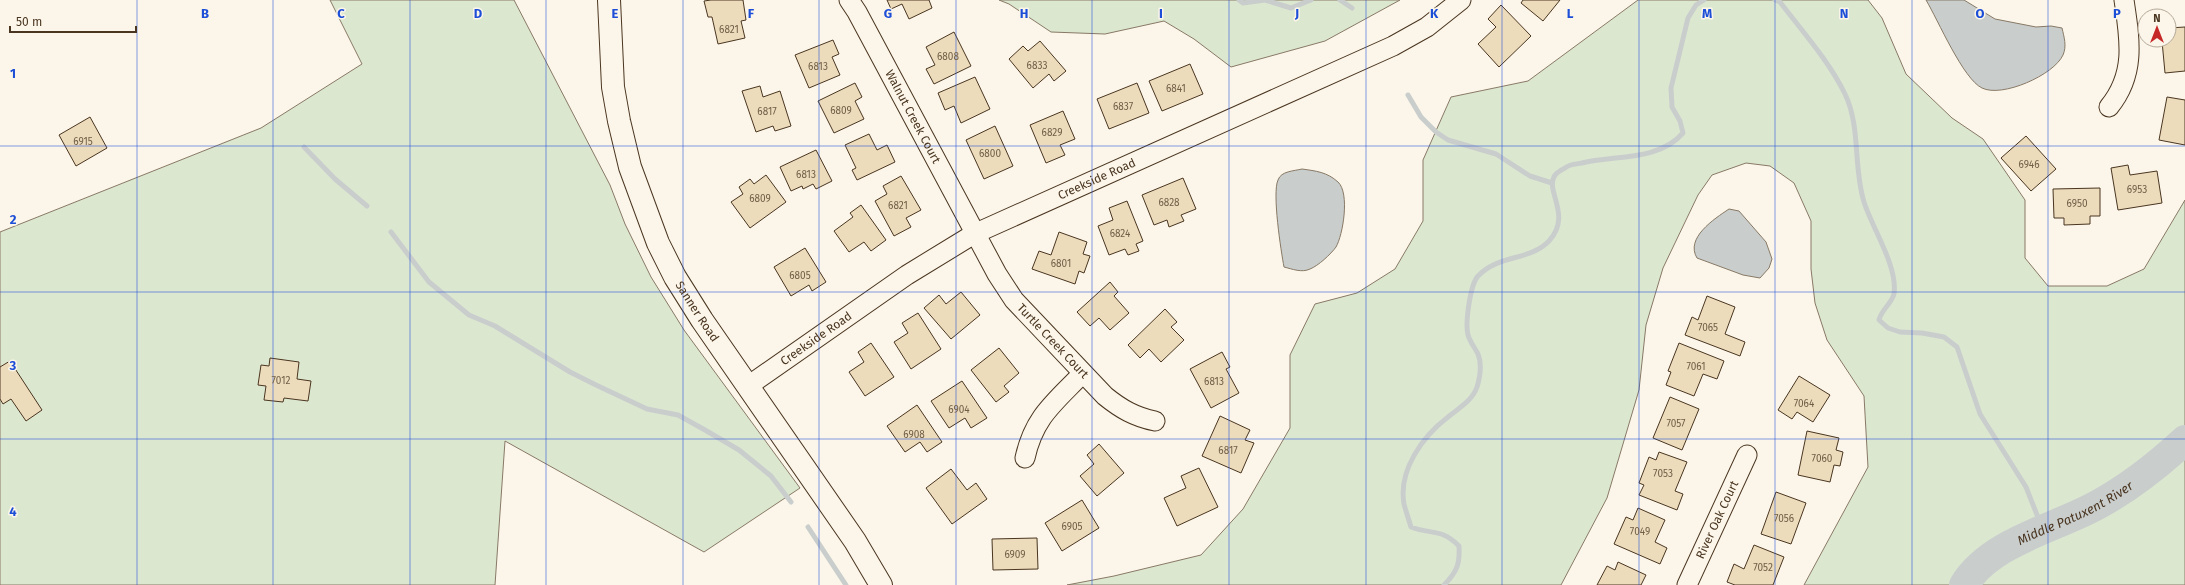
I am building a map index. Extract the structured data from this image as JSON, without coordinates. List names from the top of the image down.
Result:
{
  "streets": {
    "main road": ["Sanner Road"],
    "street": [
      "Walnut Creek Court",
      "Creekside Road",
      "Turtle Creek Court",
      "River Oak Court"
    ]
  },
  "crossings": [
    ["Walnut Creek Court", "Creekside Road"],
    ["Walnut Creek Court", "Turtle Creek Court"],
    ["Creekside Road", "Sanner Road"],
    ["Creekside Road", "Turtle Creek Court"]
  ],
  "water": ["Middle Patuxent River"],
  "house_numbers": [
    "6821",
    "6808",
    "6833",
    "6813",
    "6841",
    "6837",
    "6809",
    "6817",
    "6829",
    "6915",
    "6800",
    "6946",
    "6813",
    "6953",
    "6809",
    "6828",
    "6950",
    "6821",
    "6824",
    "6801",
    "6805",
    "7065",
    "7061",
    "7012",
    "6813",
    "7064",
    "6904",
    "7057",
    "6908",
    "6817",
    "7060",
    "7053",
    "7056",
    "6905",
    "7049",
    "6909",
    "7052"
  ],
  "scale_bar": "50 m",
  "north": "top",
  "grid": {
    "columns": [
      "B",
      "C",
      "D",
      "E",
      "F",
      "G",
      "H",
      "I",
      "J",
      "K",
      "L",
      "M",
      "N",
      "O",
      "P"
    ],
    "rows": [
      "1",
      "2",
      "3",
      "4"
    ]
  }
}
